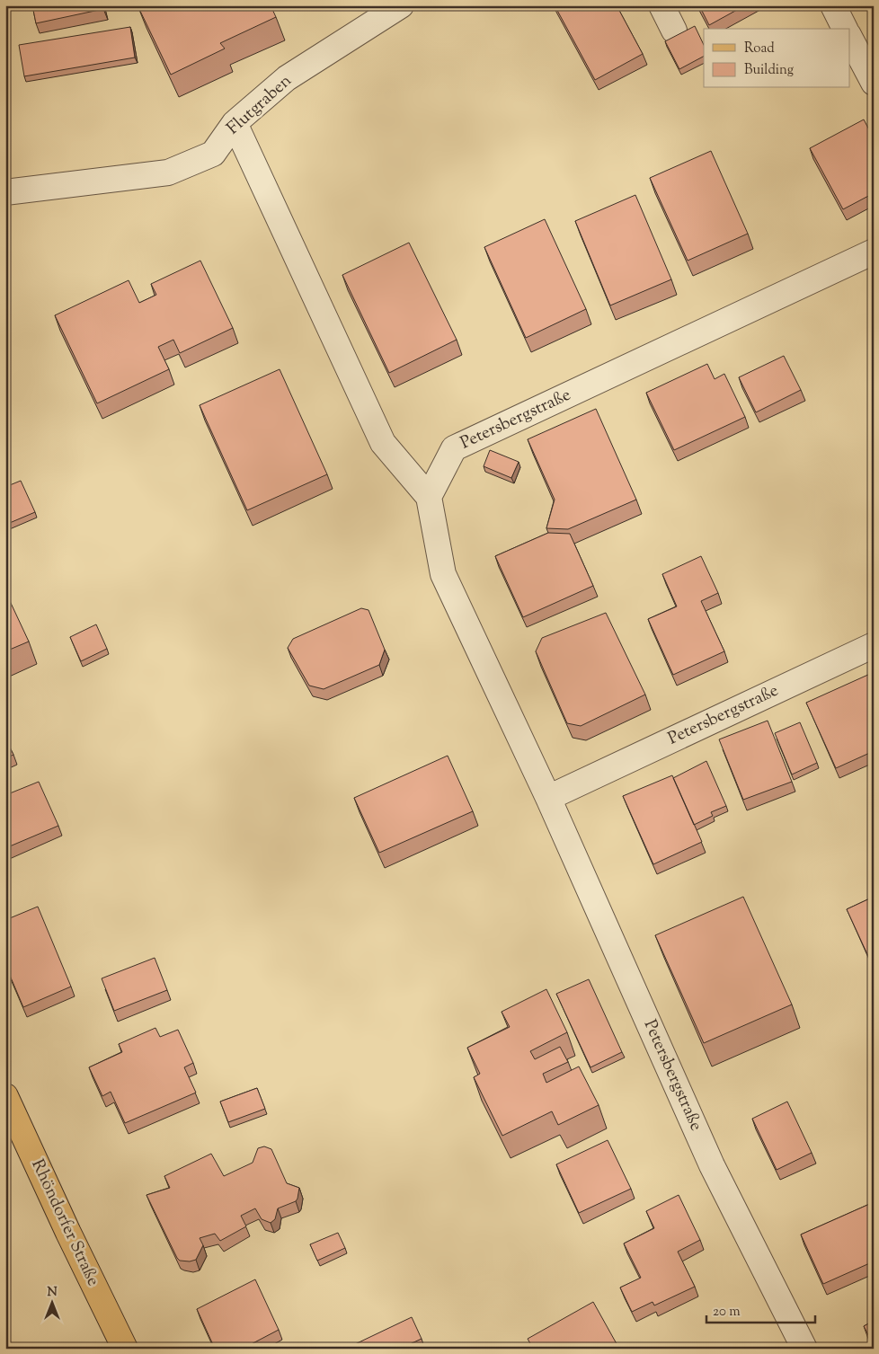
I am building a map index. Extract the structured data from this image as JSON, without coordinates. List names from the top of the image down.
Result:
{
  "streets": {
    "main road": ["Rhöndorfer Straße"],
    "street": ["Flutgraben", "Petersbergstraße"]
  },
  "legend": ["Road", "Building"],
  "scale_bar": "20 m",
  "north": "top"
}
